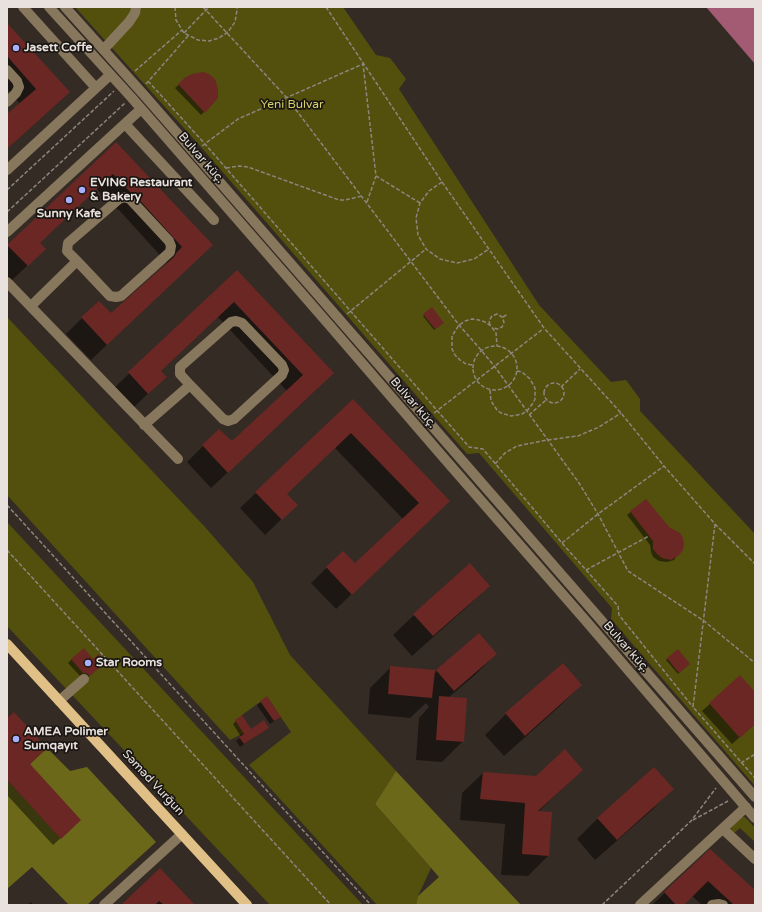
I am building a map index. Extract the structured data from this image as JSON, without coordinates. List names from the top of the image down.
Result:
{
  "streets": {
    "main road": ["Səməd Vurğun"],
    "street": ["Bulvar küç."]
  },
  "parks": ["Yeni Bulvar"],
  "places": [
    "Jasett Coffe",
    "EVIN6 Restaurant & Bakery",
    "Sunny Kafe",
    "Star Rooms",
    "AMEA Polimer Sumqayıt"
  ]
}
